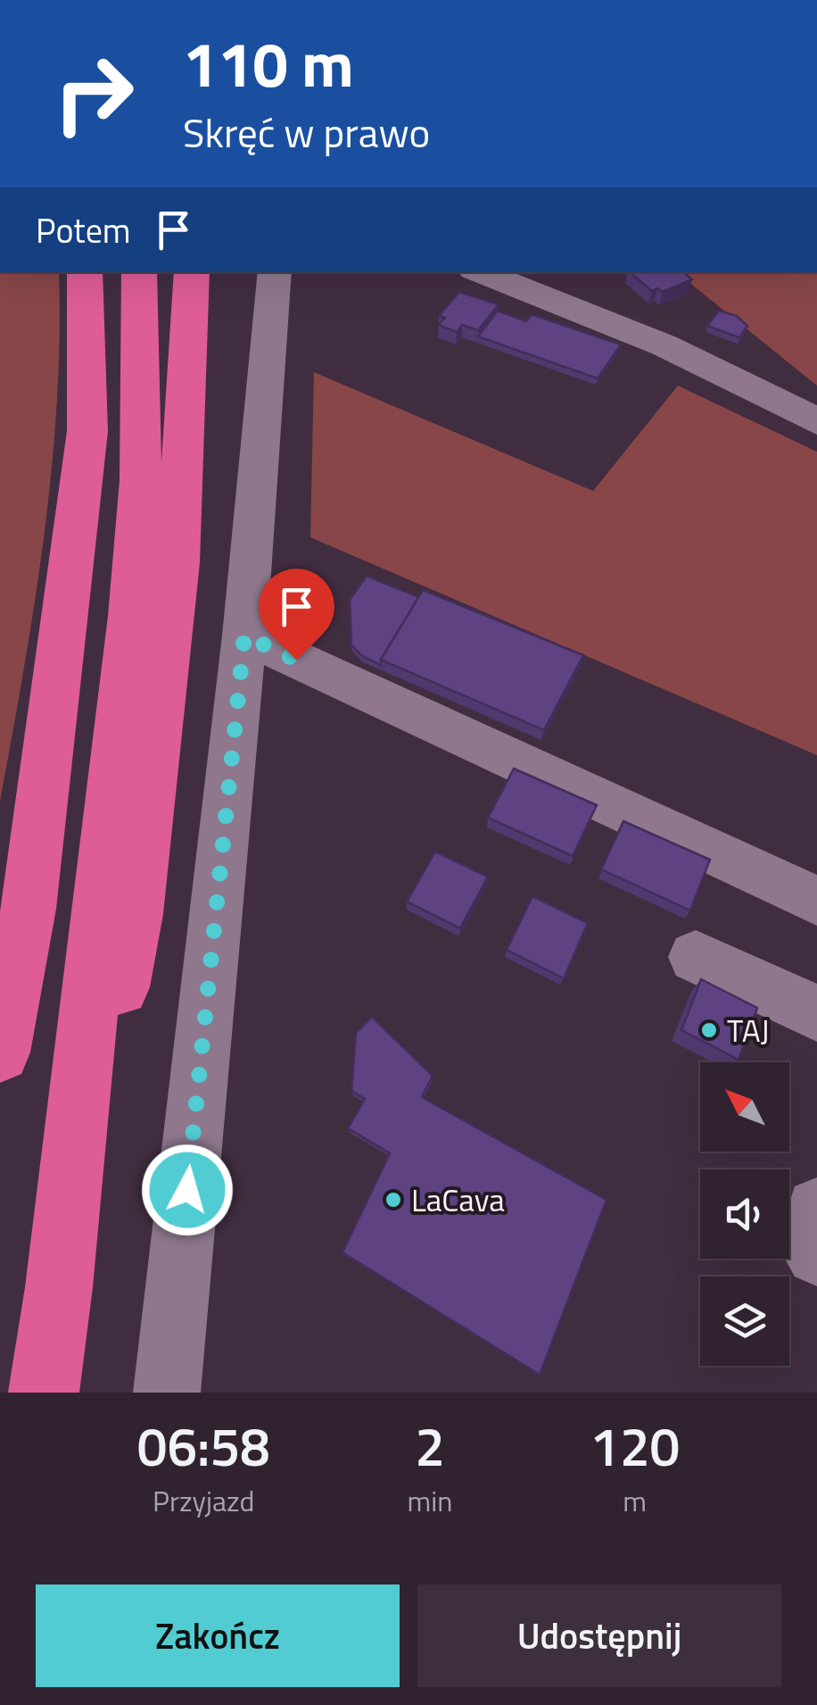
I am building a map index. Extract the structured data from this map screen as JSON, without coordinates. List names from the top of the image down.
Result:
{
  "places": ["TAJ", "LaCava"],
  "north": "top left",
  "page": {
    "turn": ["110 m", "Skręć w prawo"],
    "then": "Potem",
    "eta": [
      "06:58",
      "Przyjazd",
      "2",
      "min",
      "120",
      "m"
    ],
    "buttons": ["Zakończ", "Udostępnij"]
  }
}
